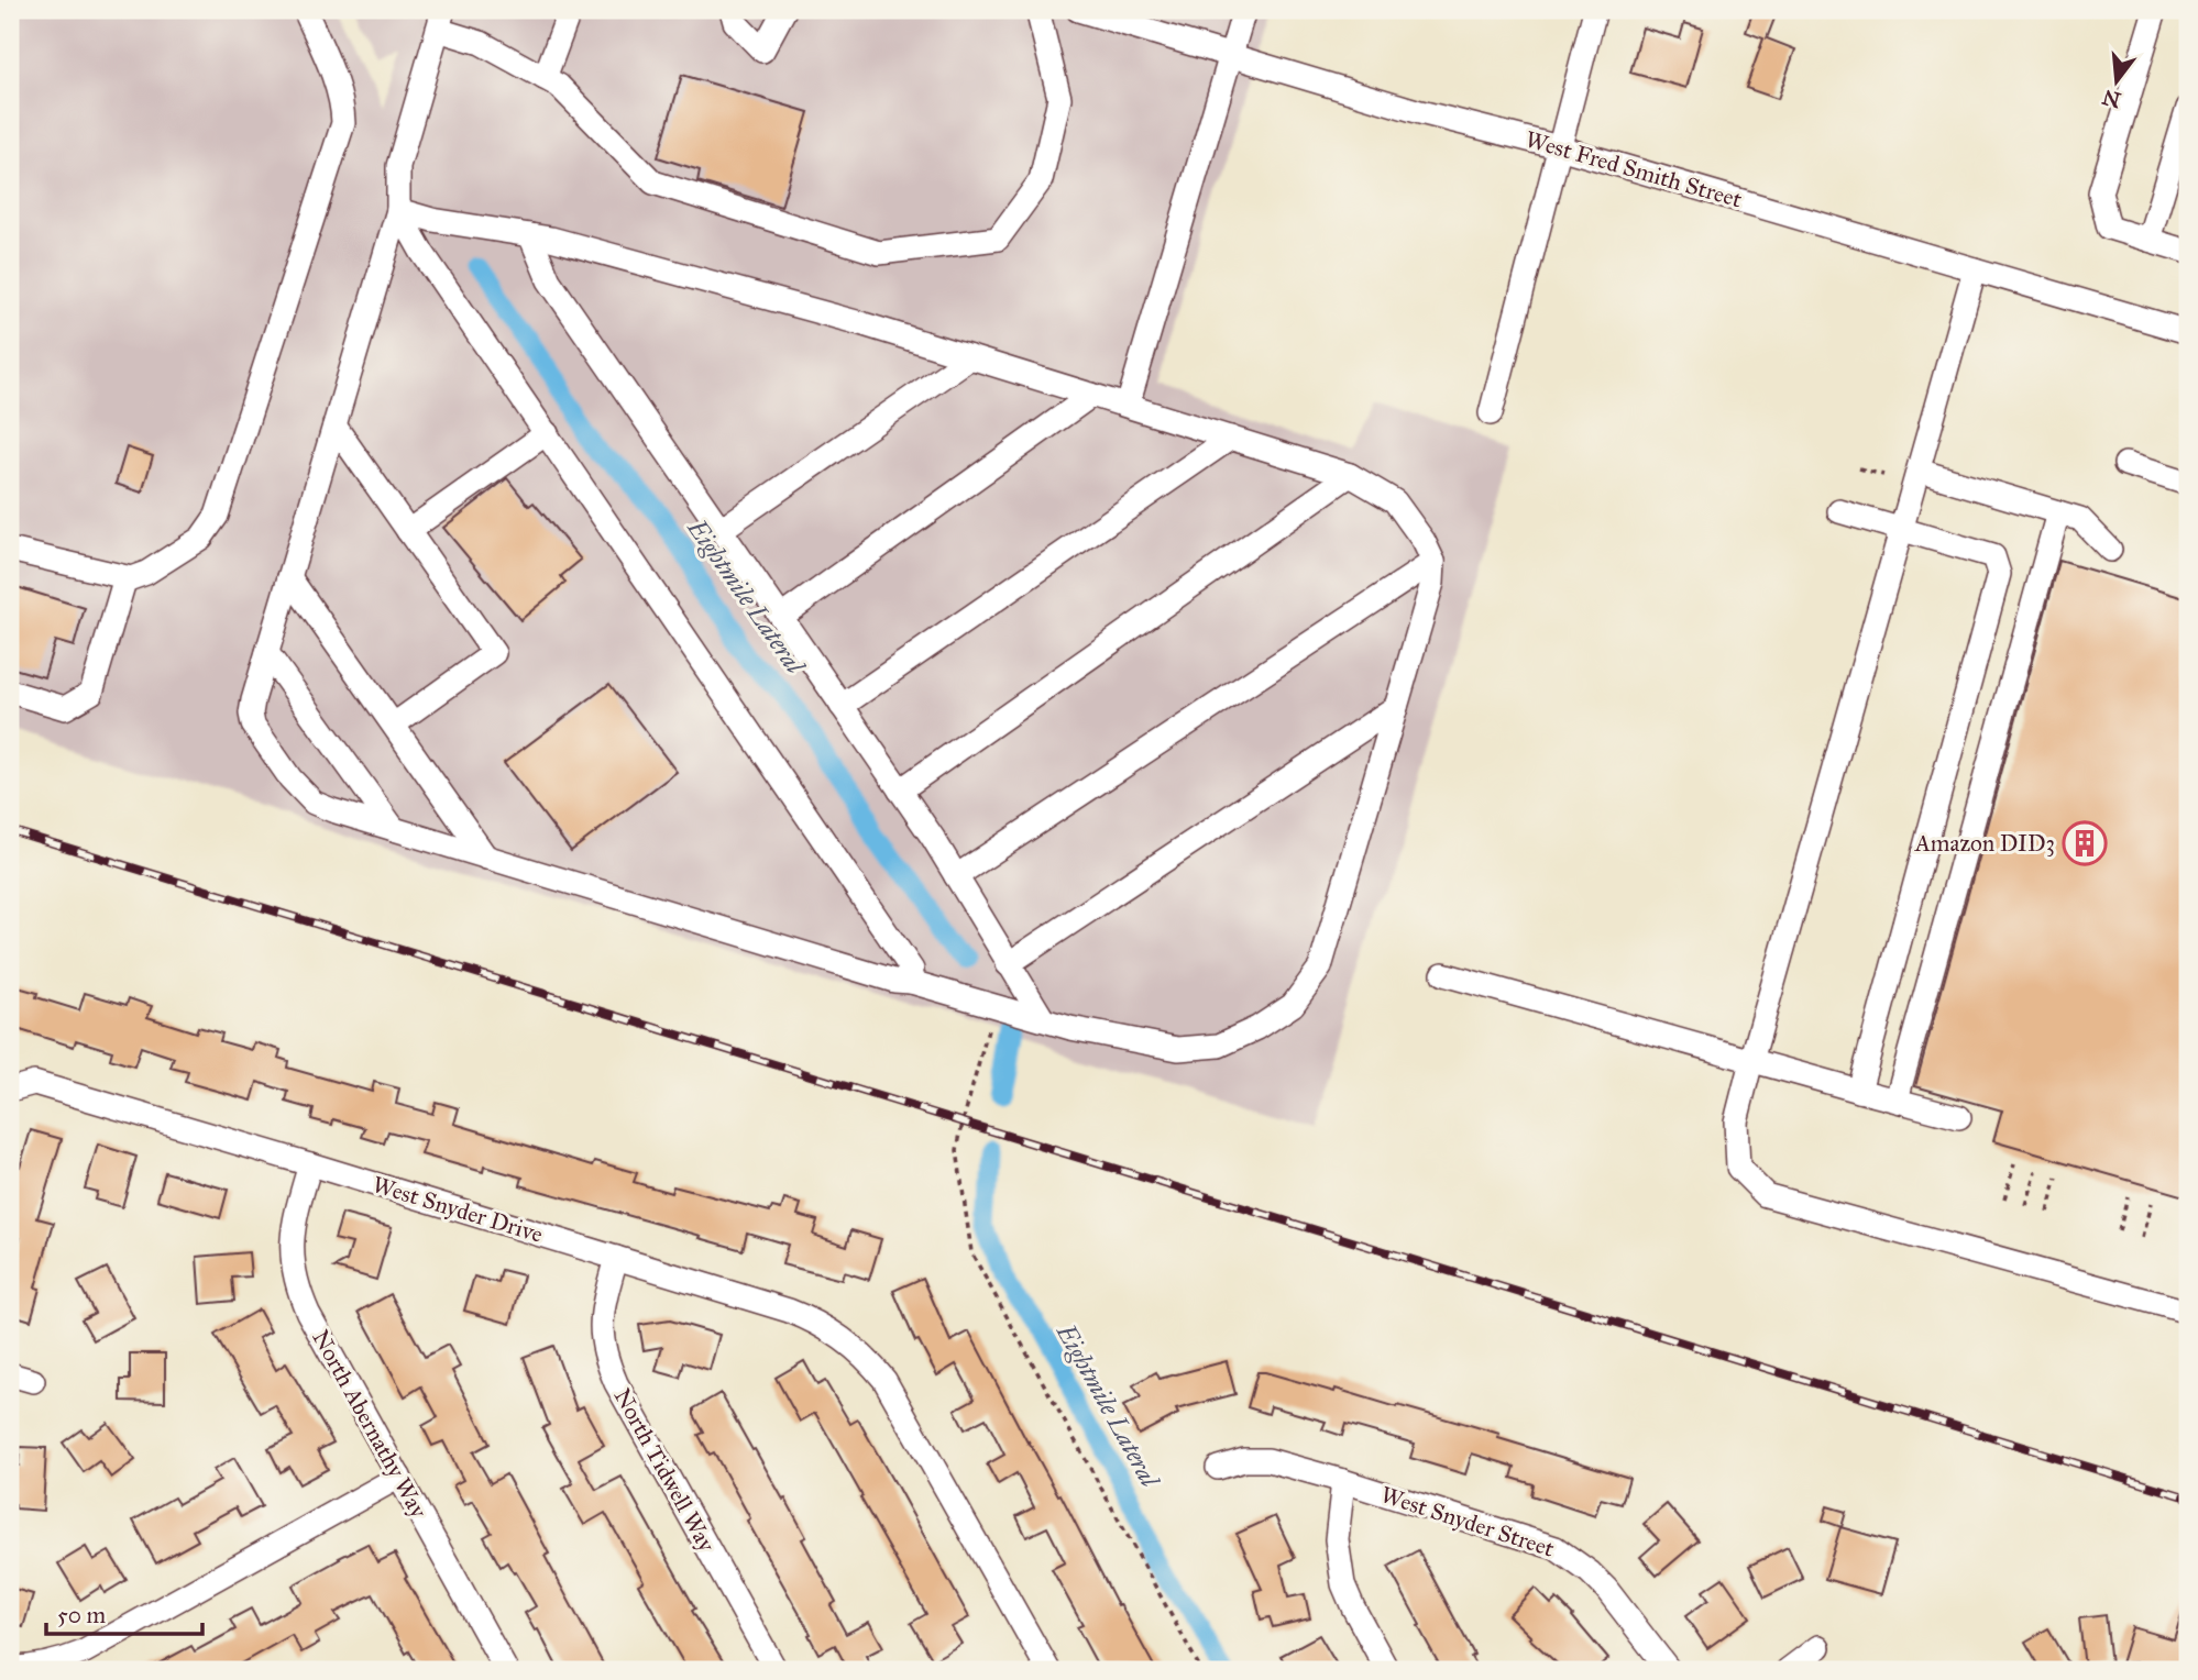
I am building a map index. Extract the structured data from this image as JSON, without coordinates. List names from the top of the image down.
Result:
{
  "streets": {
    "street": [
      "West Fred Smith Street",
      "West Snyder Drive",
      "North Abernathy Way",
      "North Tidwell Way",
      "West Snyder Street"
    ]
  },
  "crossings": [
    ["West Snyder Drive", "North Abernathy Way"],
    ["West Snyder Drive", "North Tidwell Way"]
  ],
  "water": ["Eightmile Lateral"],
  "places": {
    "building": ["Amazon DID3"]
  },
  "scale_bar": "50 m",
  "north": "bottom"
}
